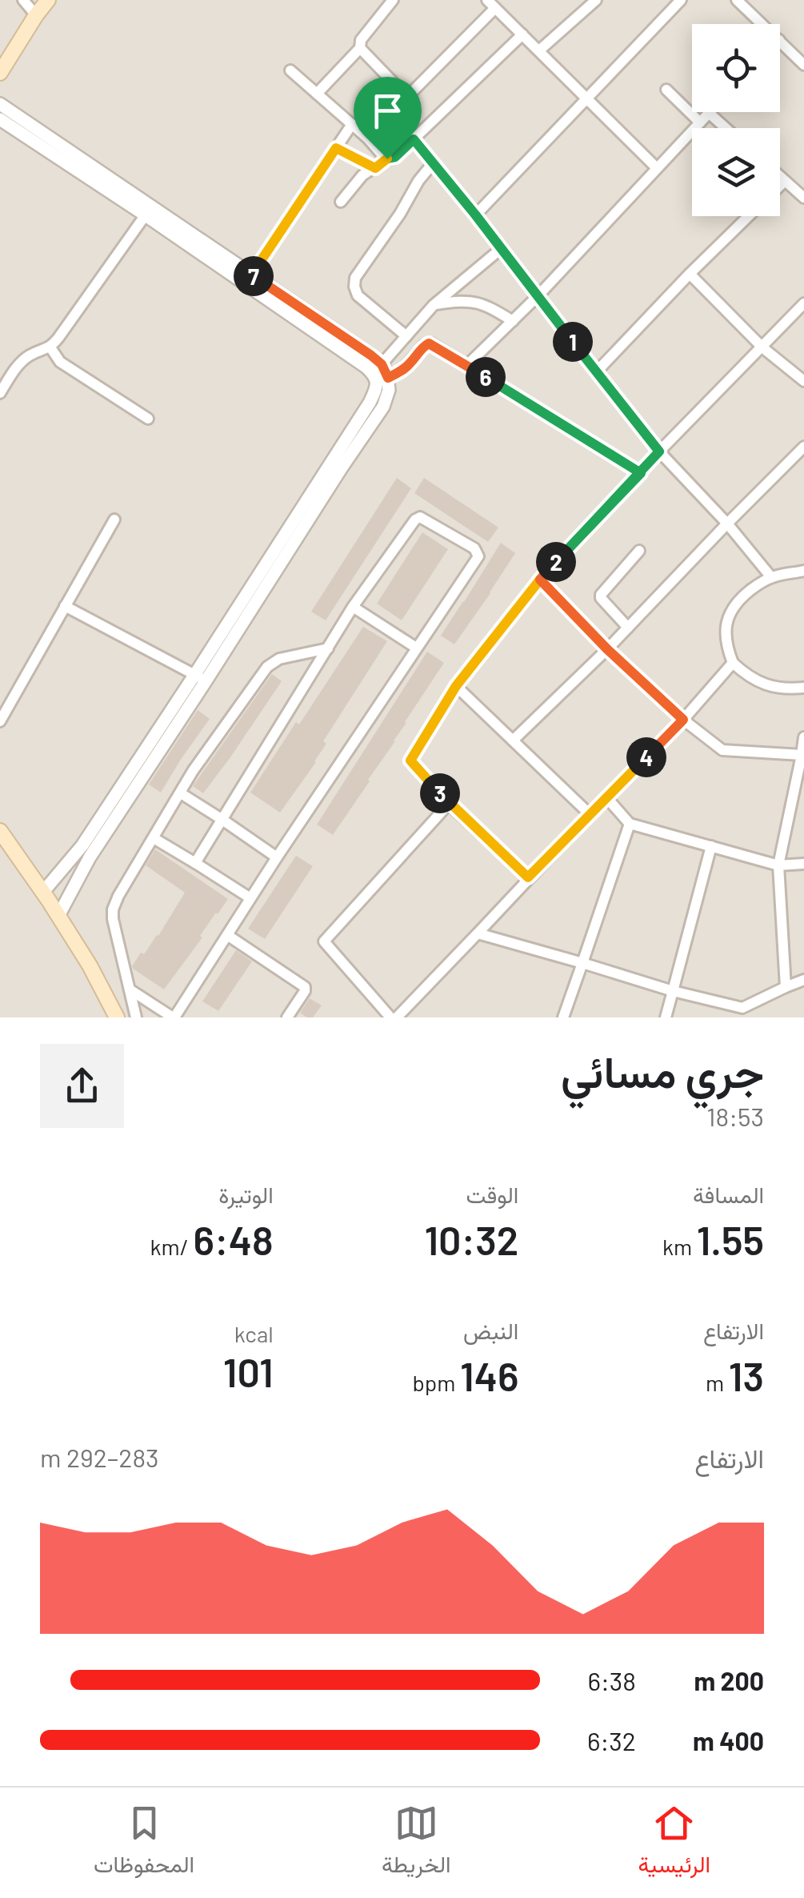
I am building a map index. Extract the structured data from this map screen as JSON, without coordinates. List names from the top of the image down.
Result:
{
  "page": {
    "pins": [
      "7",
      "1",
      "6",
      "2",
      "4",
      "3"
    ],
    "heading": ["جري مسائي", "18:53"],
    "stats": [
      ["المسافة", "1.55 km"],
      ["الوقت", "10:32"],
      ["الوتيرة", "6:48 /km"],
      ["الارتفاع", "13 m"],
      ["النبض", "146 bpm"],
      ["kcal", "101"]
    ],
    "chart": ["الارتفاع", "283–292 m"],
    "list": [
      {
        "name": "200 m",
        "note": "6:38"
      },
      {
        "name": "400 m",
        "note": "6:32"
      }
    ],
    "tabs": ["الرئيسية", "الخريطة", "المحفوظات"]
  }
}
